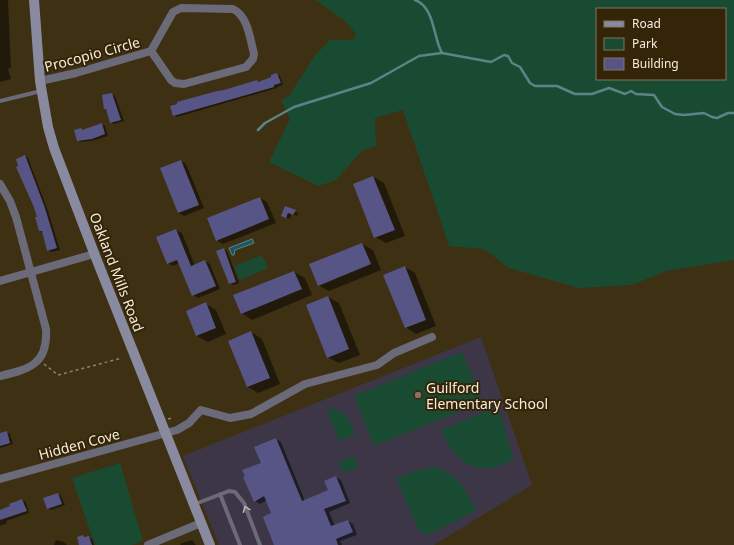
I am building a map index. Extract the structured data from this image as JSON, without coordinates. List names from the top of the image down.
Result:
{
  "streets": {
    "street": ["Procopio Circle", "Oakland Mills Road", "Hidden Cove"]
  },
  "crossings": [
    ["Procopio Circle", "Oakland Mills Road"],
    ["Oakland Mills Road", "Hidden Cove"]
  ],
  "places": ["Guilford Elementary School"],
  "legend": ["Road", "Park", "Building"]
}
